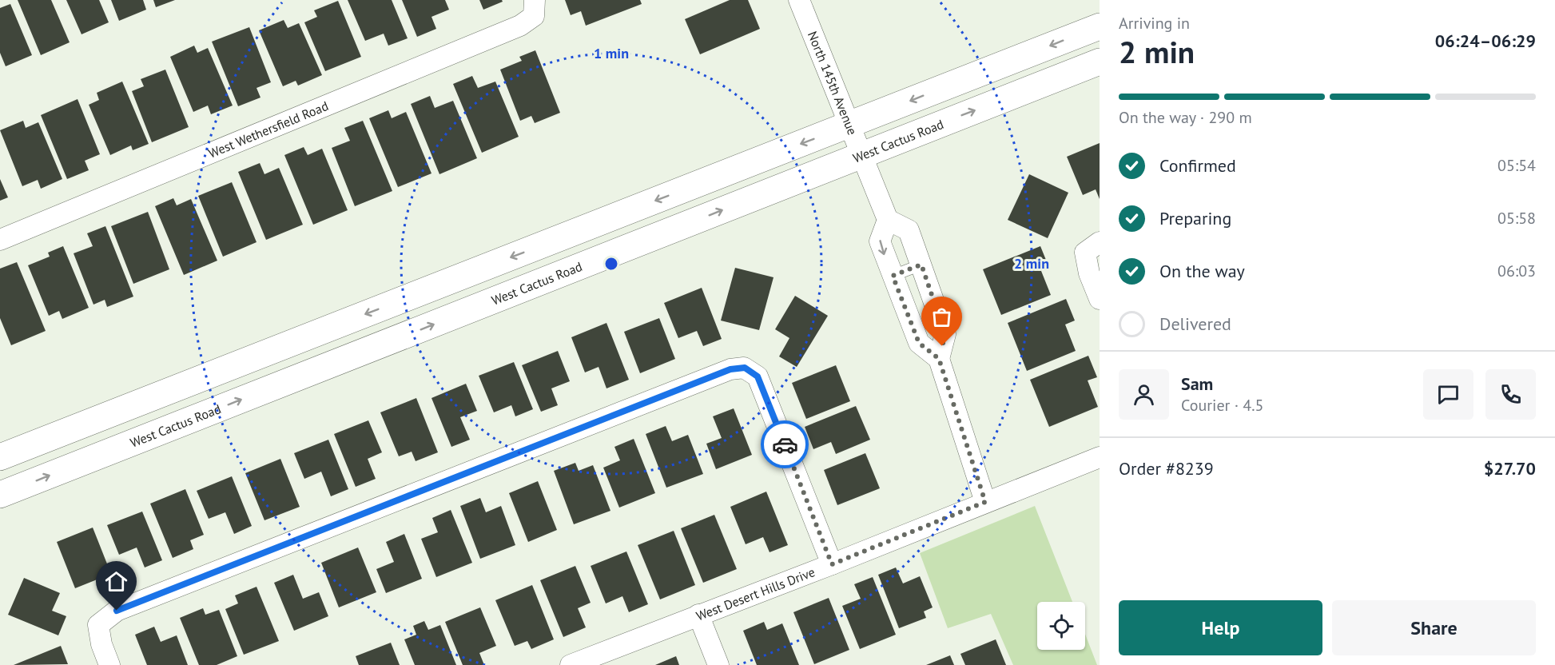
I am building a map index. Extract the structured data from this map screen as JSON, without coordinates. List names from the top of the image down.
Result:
{
  "streets": {
    "main road": ["West Cactus Road"],
    "street": ["North 145th Avenue", "West Wethersfield Road", "West Desert Hills Drive"]
  },
  "crossings": [
    ["North 145th Avenue", "West Cactus Road"]
  ],
  "page": {
    "heading": ["2 min", "Arriving in", "06:24–06:29"],
    "panel": [
      "Sam",
      "Courier · 4.5",
      "Order #8239",
      "$27.70"
    ],
    "bar": "On the way · 290 m",
    "list": [
      ["Confirmed", "05:54"],
      ["Preparing", "05:58"],
      ["On the way", "06:03"],
      "Delivered"
    ],
    "buttons": ["Help", "Share"]
  },
  "rings": ["1 min", "2 min"]
}
